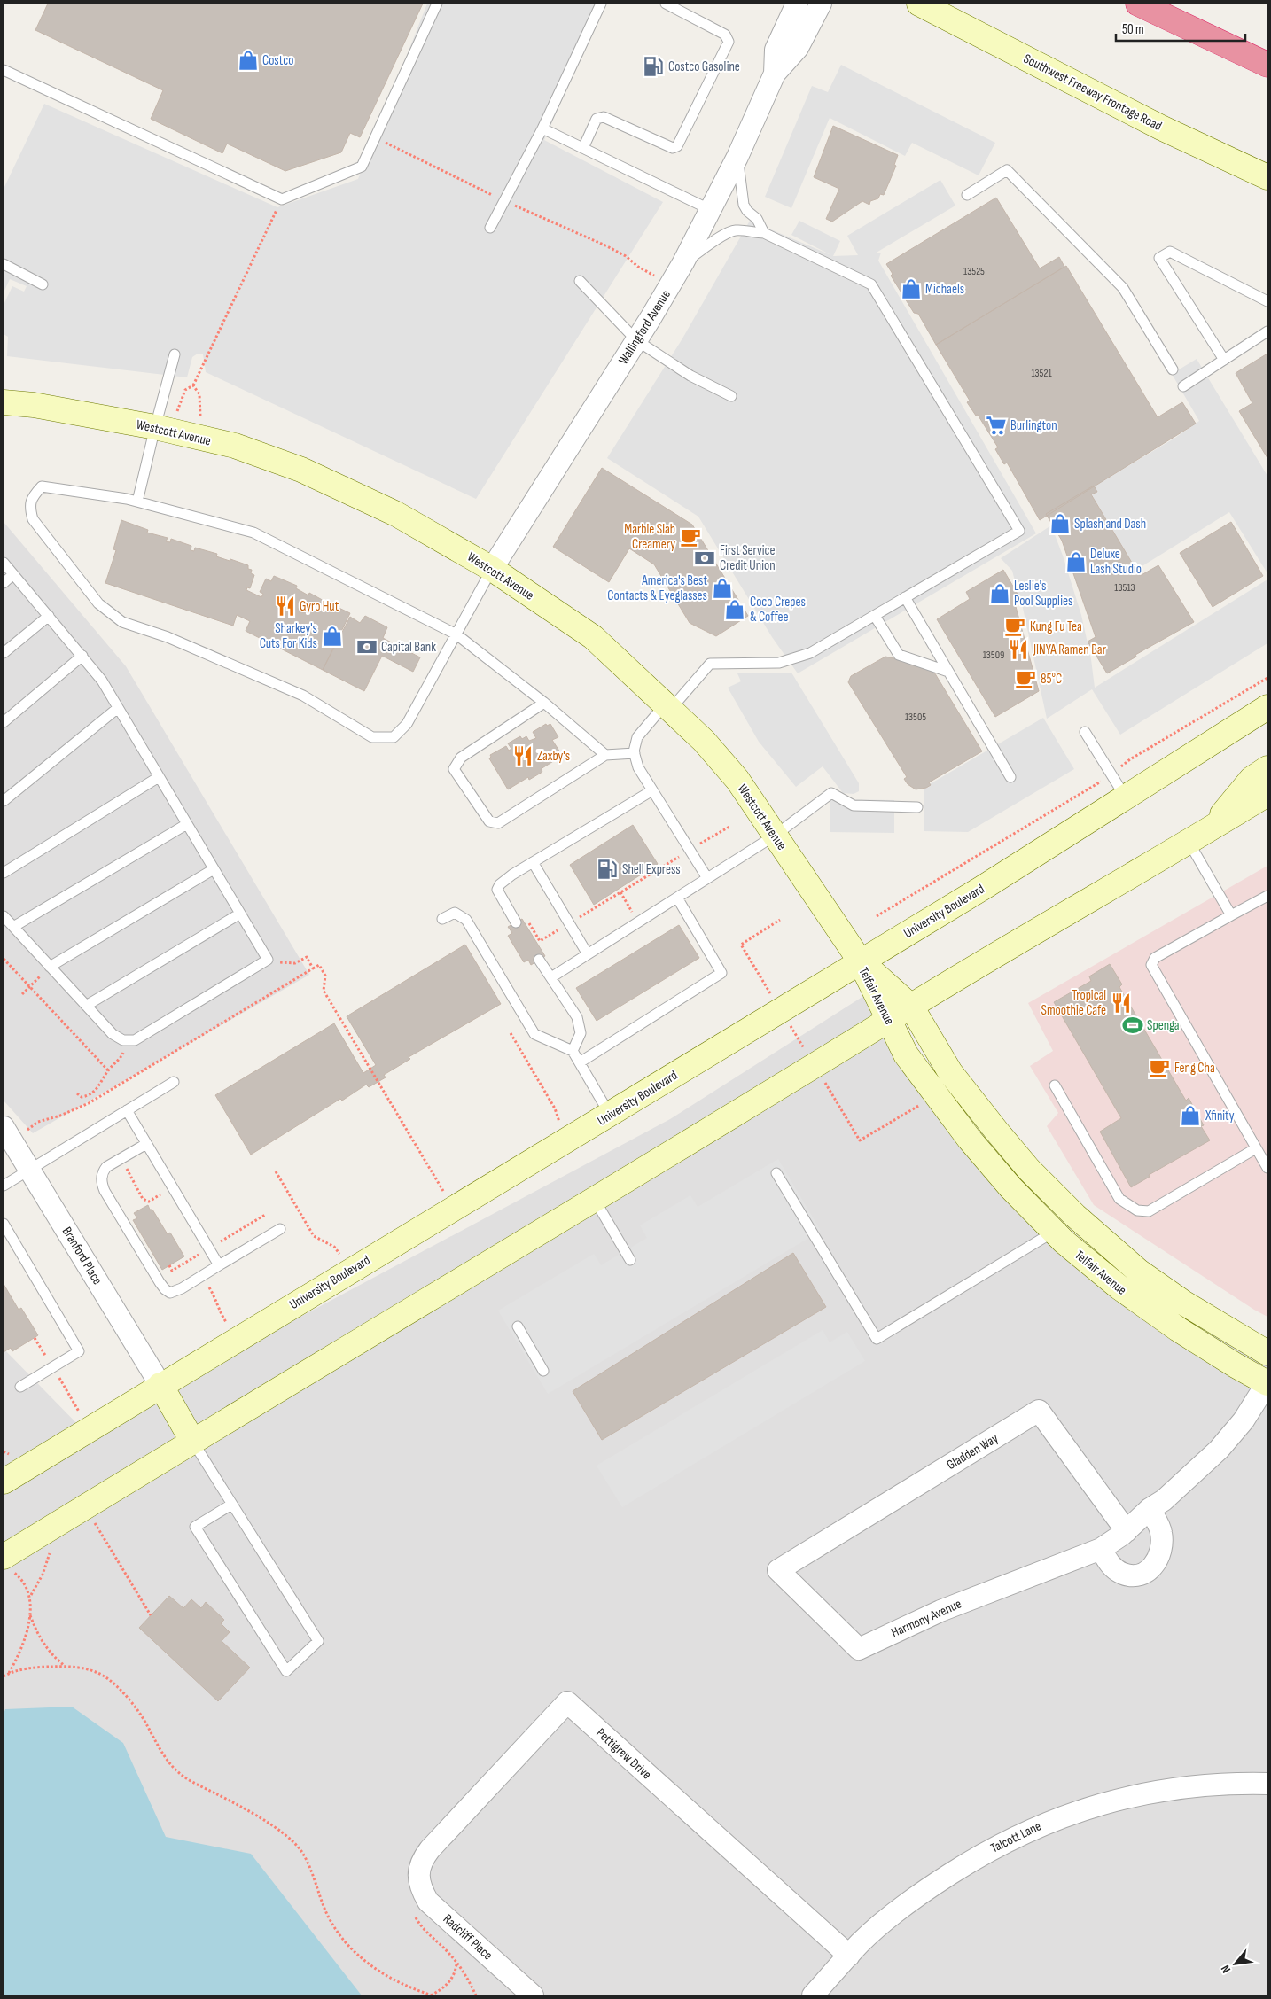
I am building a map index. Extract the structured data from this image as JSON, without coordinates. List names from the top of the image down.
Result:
{
  "streets": {
    "main road": [
      "Southwest Freeway Frontage Road",
      "Westcott Avenue",
      "University Boulevard",
      "Telfair Avenue"
    ],
    "street": [
      "Wallingford Avenue",
      "Branford Place",
      "Gladden Way",
      "Harmony Avenue",
      "Pettigrew Drive",
      "Talcott Lane",
      "Radcliff Place"
    ]
  },
  "crossings": [
    ["Wallingford Avenue", "Westcott Avenue"],
    ["Westcott Avenue", "University Boulevard"],
    ["Westcott Avenue", "Telfair Avenue"],
    ["University Boulevard", "Telfair Avenue"],
    ["University Boulevard", "Branford Place"],
    ["Telfair Avenue", "Harmony Avenue"],
    ["Gladden Way", "Harmony Avenue"],
    ["Pettigrew Drive", "Talcott Lane"],
    ["Pettigrew Drive", "Radcliff Place"]
  ],
  "places": {
    "shop": [
      "Costco",
      "Michaels",
      "Splash and Dash",
      "Deluxe Lash Studio",
      "America's Best Contacts & Eyeglasses",
      "Leslie's Pool Supplies",
      "Coco Crepes & Coffee",
      "Sharkey's Cuts For Kids",
      "Xfinity"
    ],
    "fuel station": ["Costco Gasoline", "Shell Express"],
    "supermarket": ["Burlington"],
    "cafe": [
      "Marble Slab Creamery",
      "Kung Fu Tea",
      "85°C",
      "Feng Cha"
    ],
    "bank": ["First Service Credit Union", "Capital Bank"],
    "restaurant": [
      "Gyro Hut",
      "JINYA Ramen Bar",
      "Zaxby's",
      "Tropical Smoothie Cafe"
    ],
    "sports": ["Spenga"]
  },
  "house_numbers": [
    "13525",
    "13521",
    "13513",
    "13509",
    "13505"
  ],
  "scale_bar": "50 m",
  "north": "bottom left"
}
